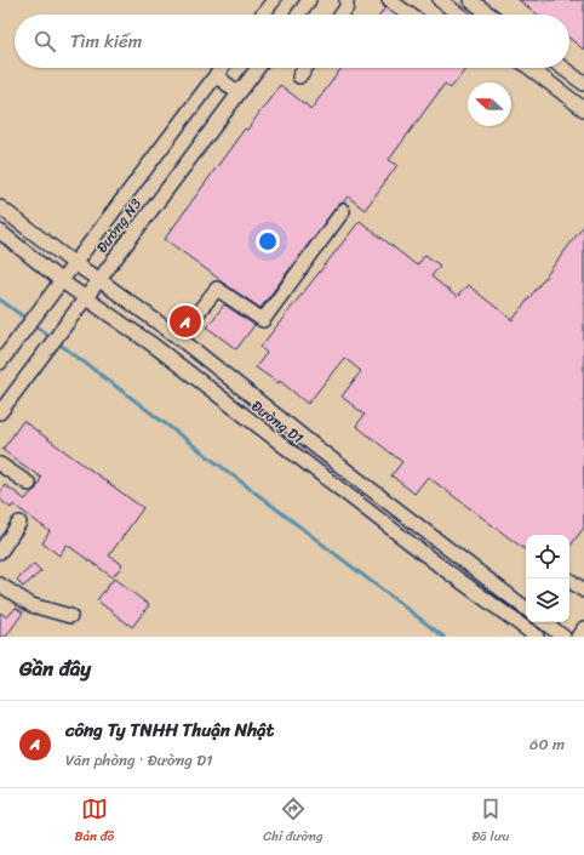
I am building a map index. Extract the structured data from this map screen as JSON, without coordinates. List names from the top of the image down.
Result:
{
  "streets": {
    "street": ["Đường N3", "Đường D1"]
  },
  "crossings": [
    ["Đường N3", "Đường D1"]
  ],
  "north": "left",
  "page": {
    "search": "Tìm kiếm",
    "pins": "A",
    "heading": "Gần đây",
    "list": [
      {
        "mark": "A",
        "name": "công Ty TNHH Thuận Nhật",
        "note": "Văn phòng · Đường D1",
        "value": "60 m"
      }
    ],
    "nav": ["Bản đồ", "Chỉ đường", "Đã lưu"]
  }
}
